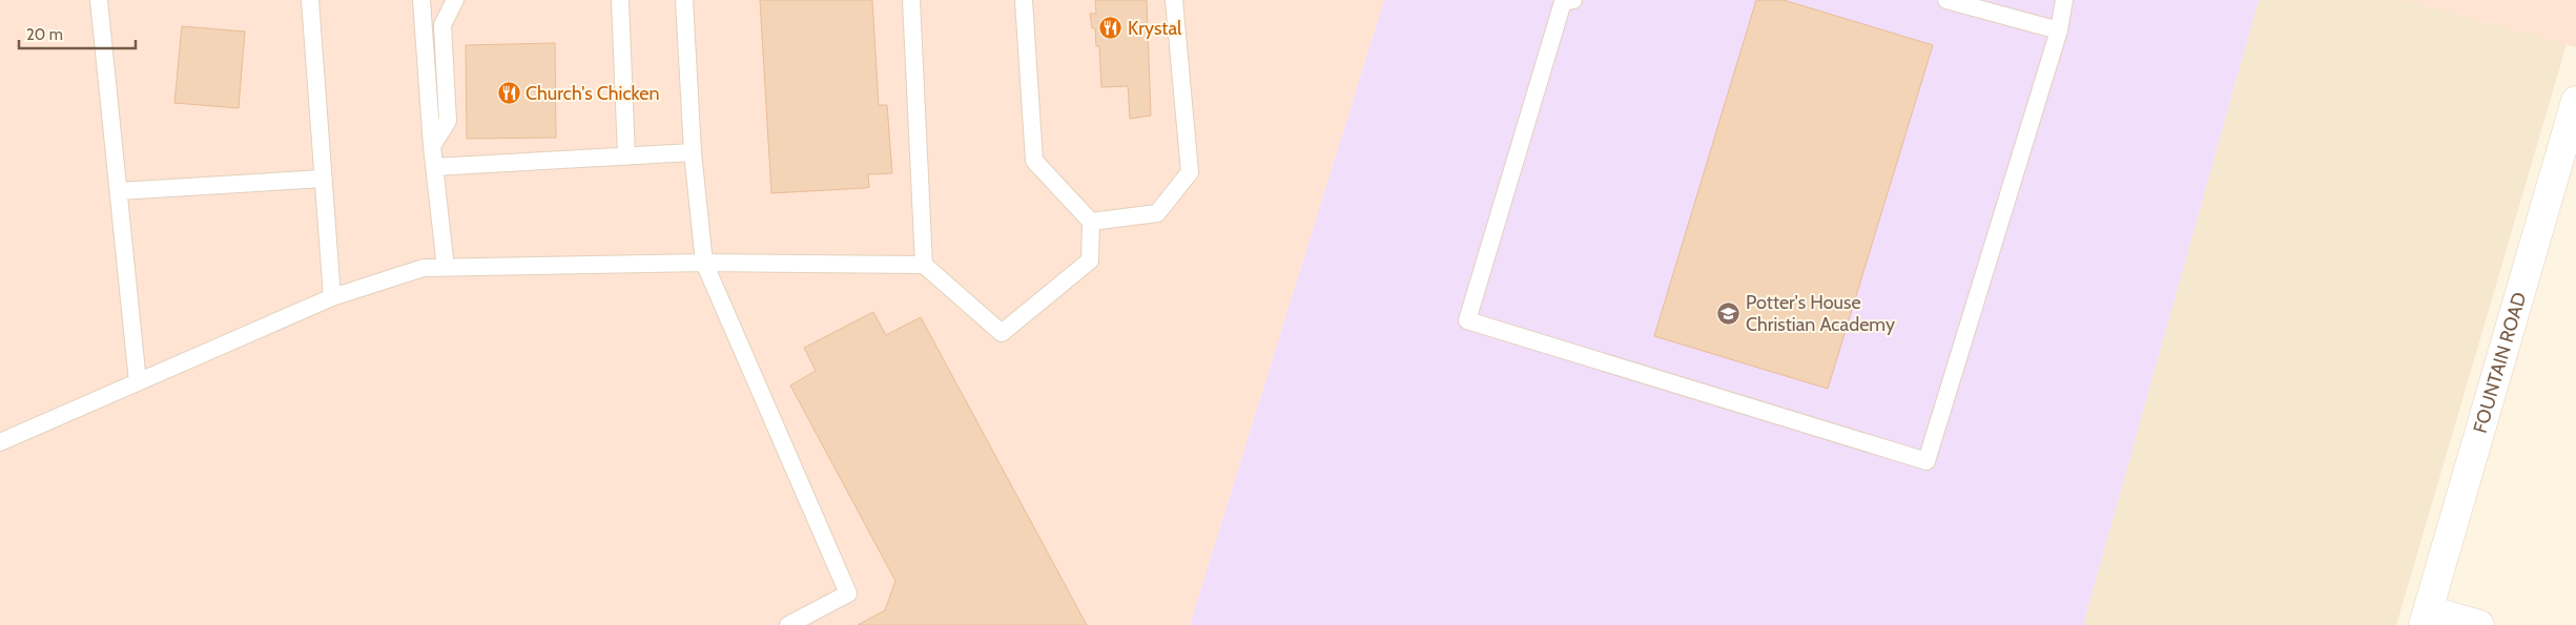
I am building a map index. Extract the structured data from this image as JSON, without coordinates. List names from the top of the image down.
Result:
{
  "streets": {
    "street": ["FOUNTAIN ROAD"]
  },
  "places": {
    "restaurant": ["Krystal", "Church's Chicken"],
    "school or university": ["Potter's House Christian Academy"]
  },
  "scale_bar": "20 m"
}
